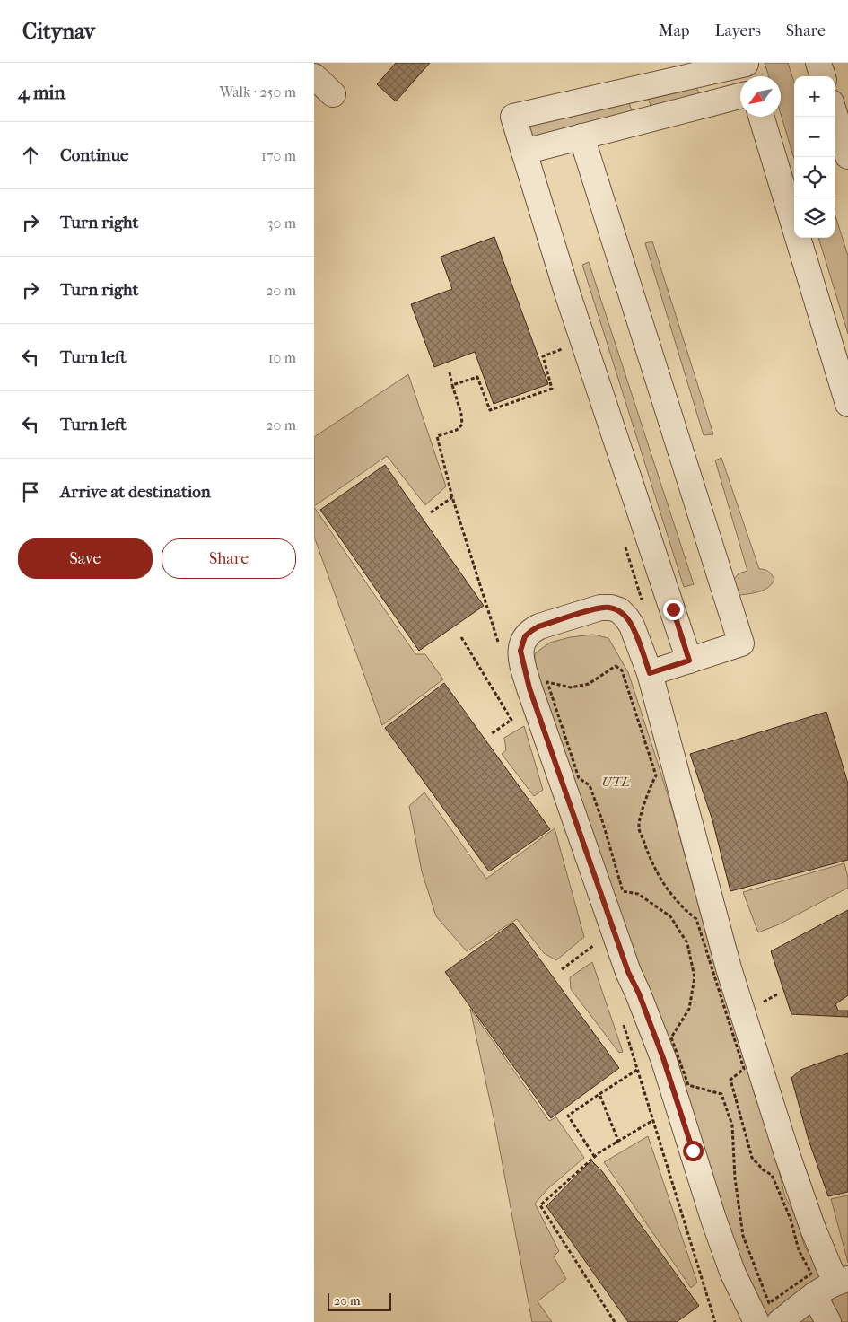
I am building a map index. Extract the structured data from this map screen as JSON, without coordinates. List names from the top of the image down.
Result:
{
  "parks": ["UTL"],
  "scale_bar": "20 m",
  "north": "bottom left",
  "page": {
    "header": "Citynav",
    "nav": ["Map", "Layers", "Share"],
    "heading": ["4 min", "Walk · 250 m"],
    "map_buttons": ["+", "−"],
    "list": [
      ["Continue", "170 m"],
      ["Turn right", "30 m"],
      ["Turn right", "20 m"],
      ["Turn left", "10 m"],
      ["Turn left", "20 m"],
      "Arrive at destination"
    ],
    "buttons": ["Save", "Share"],
    "scale": "20 m"
  }
}
